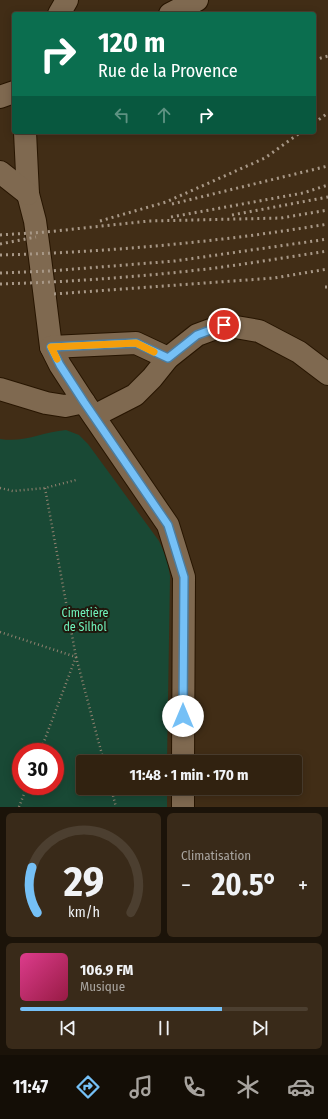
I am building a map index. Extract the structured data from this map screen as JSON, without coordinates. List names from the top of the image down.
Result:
{
  "parks": ["Cimetière de Silhol"],
  "page": {
    "turn": ["120 m", "Rue de la Provence"],
    "limit": "30",
    "trip": "11:48 · 1 min · 170 m",
    "tile": "Climatisation",
    "heat": ["−", "20.5°", "+"],
    "song": ["106.9 FM", "Musique"],
    "tabs": "11:47",
    "gauge": ["29", "km/h"]
  }
}
